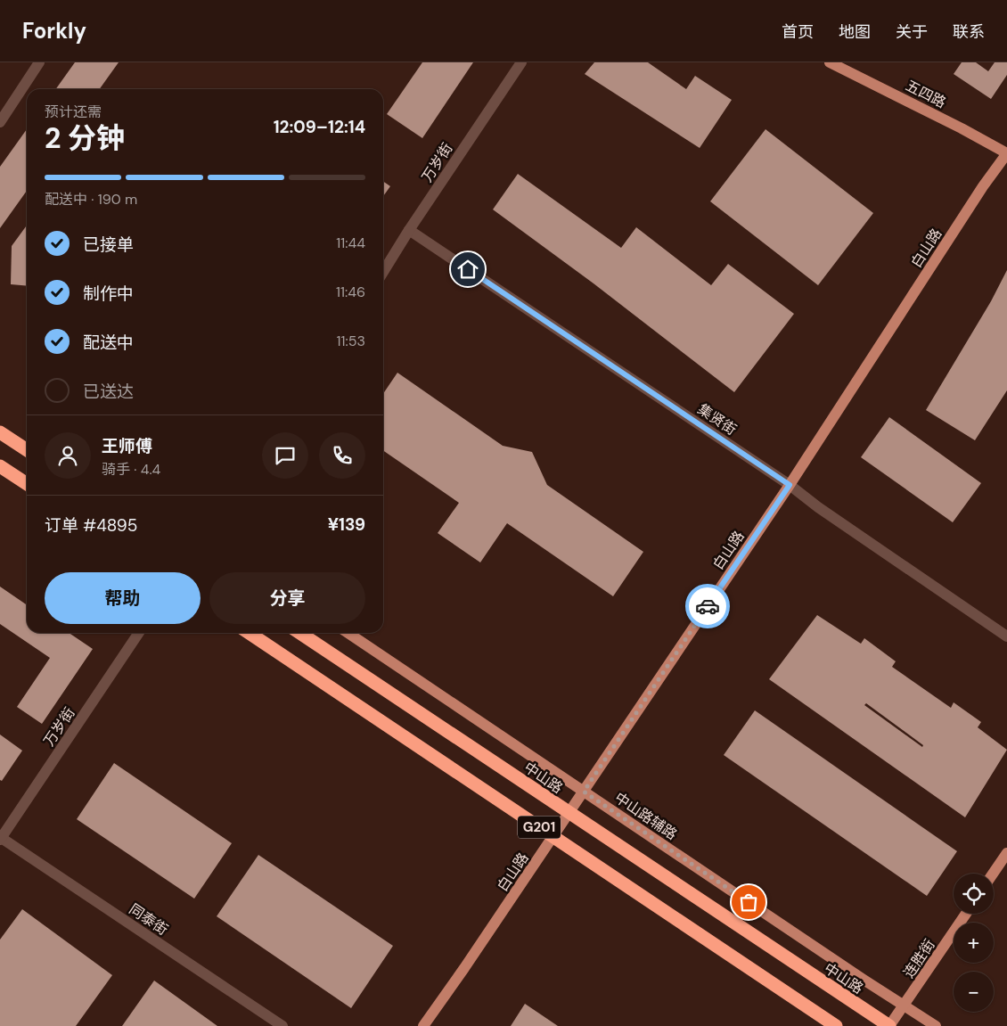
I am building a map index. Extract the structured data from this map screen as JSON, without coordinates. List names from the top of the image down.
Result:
{
  "streets": {
    "highway": ["中山路", "G201"],
    "main road": [
      "五四路",
      "白山路",
      "中山路辅路",
      "连胜街"
    ],
    "street": ["万岁街", "集贤街", "同泰街"]
  },
  "crossings": [
    ["五四路", "白山路"],
    ["万岁街", "集贤街"],
    ["万岁街", "同泰街"],
    ["白山路", "集贤街"],
    ["白山路", "中山路"],
    ["白山路", "中山路辅路"],
    ["白山路", "G201"],
    ["中山路", "连胜街"],
    ["中山路辅路", "连胜街"]
  ],
  "page": {
    "header": "Forkly",
    "nav": [
      "首页",
      "地图",
      "关于",
      "联系"
    ],
    "heading": ["2 分钟", "预计还需", "12:09–12:14"],
    "panel": [
      "王师傅",
      "骑手 · 4.4",
      "订单 #4895",
      "¥139"
    ],
    "bar": "配送中 · 190 m",
    "list": [
      ["已接单", "11:44"],
      ["制作中", "11:46"],
      ["配送中", "11:53"],
      "已送达"
    ],
    "buttons": ["帮助", "分享"],
    "map_buttons": ["+", "−"]
  }
}
